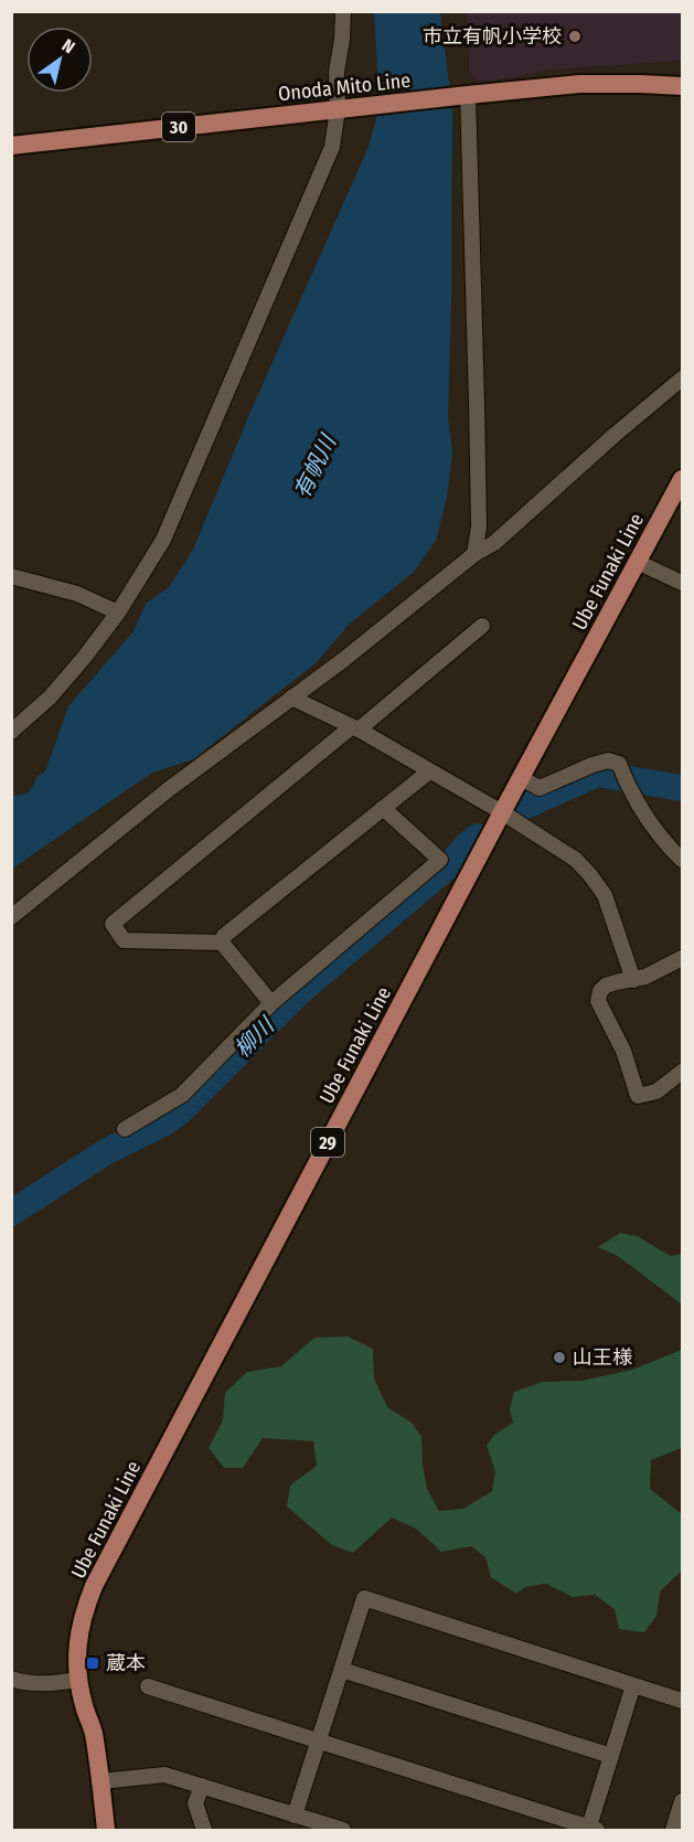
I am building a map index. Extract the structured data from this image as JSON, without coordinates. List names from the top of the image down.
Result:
{
  "streets": {
    "main road": [
      "Onoda Mito Line",
      "30",
      "Ube Funaki Line",
      "29"
    ]
  },
  "water": ["有帆川", "柳川"],
  "places": {
    "other": ["市立有帆小学校", "山王様"],
    "transit": ["蔵本"]
  },
  "north": "top right"
}
